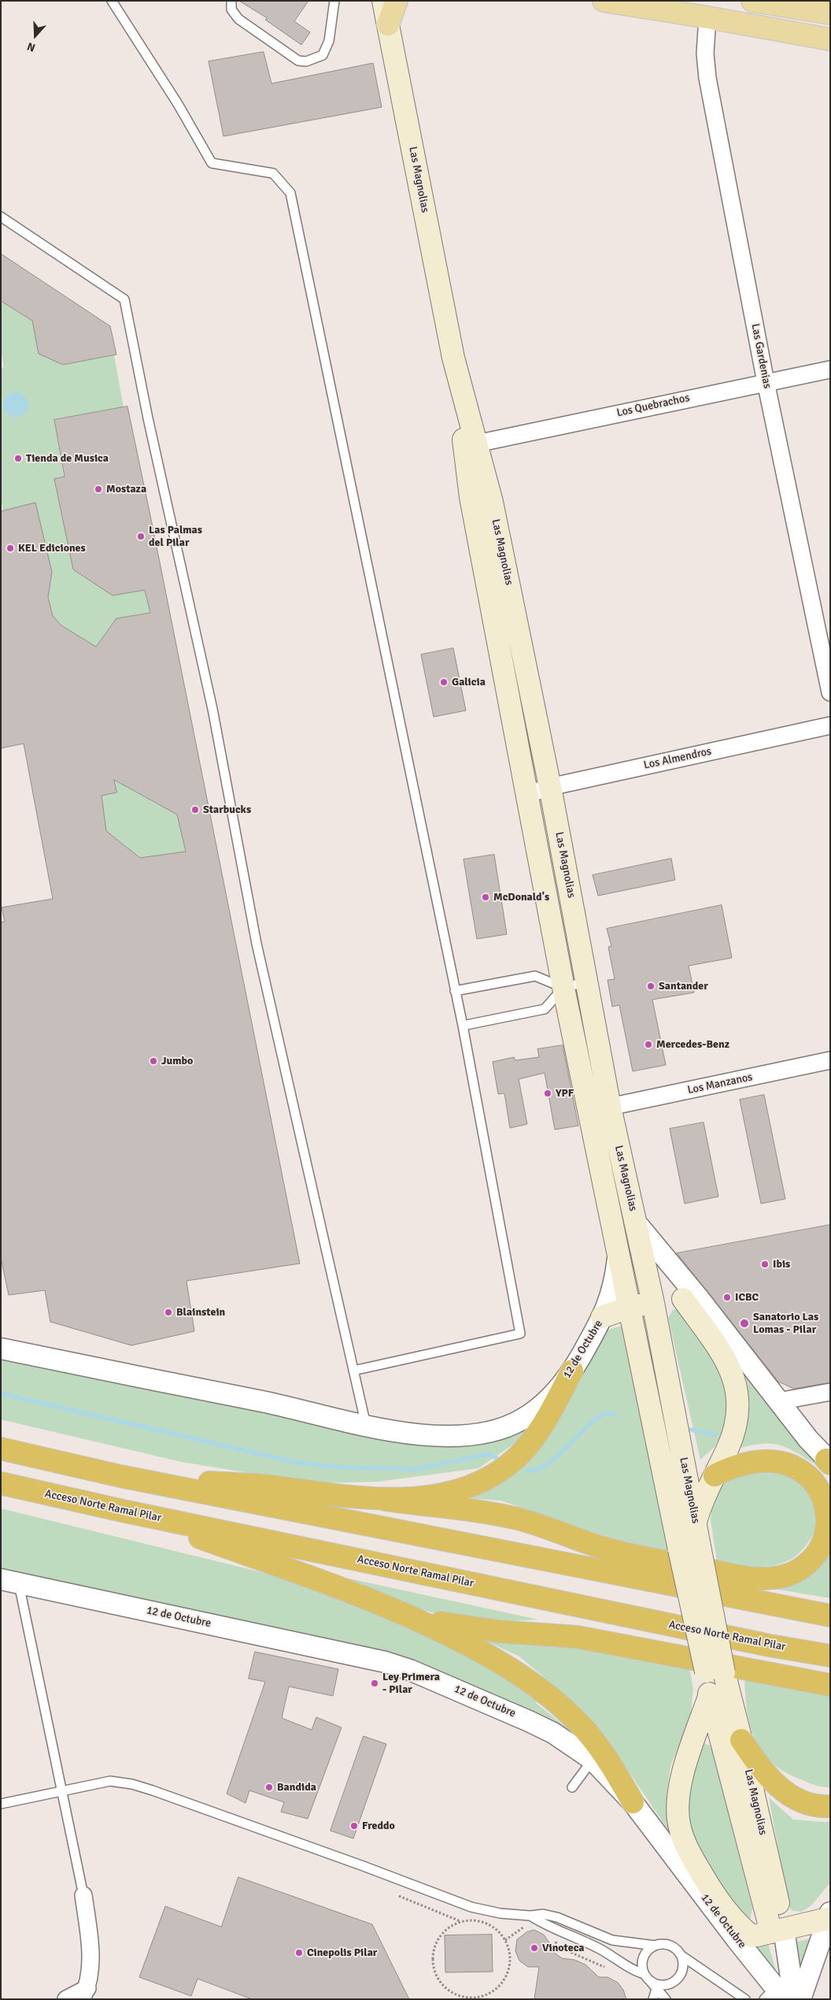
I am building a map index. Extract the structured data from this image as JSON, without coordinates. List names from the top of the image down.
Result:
{
  "streets": {
    "highway": ["Acceso Norte Ramal Pilar"],
    "main road": ["Las Magnolias"],
    "street": [
      "Las Gardenias",
      "Los Quebrachos",
      "Los Almendros",
      "Los Manzanos",
      "12 de Octubre"
    ]
  },
  "crossings": [
    ["Las Magnolias", "Los Quebrachos"],
    ["Las Magnolias", "Los Almendros"],
    ["Las Magnolias", "Los Manzanos"],
    ["Las Magnolias", "12 de Octubre"],
    ["Las Gardenias", "Los Quebrachos"]
  ],
  "places": [
    "Tienda de Musica",
    "Mostaza",
    "Las Palmas del Pilar",
    "KEL Ediciones",
    "Galicia",
    "Starbucks",
    "McDonald's",
    "Santander",
    "Mercedes-Benz",
    "Jumbo",
    "YPF",
    "Ibis",
    "ICBC",
    "Blainstein",
    "Sanatorio Las Lomas - Pilar",
    "Ley Primera - Pilar",
    "Bandida",
    "Freddo",
    "Vinoteca",
    "Cinepolis Pilar"
  ],
  "north": "bottom"
}
